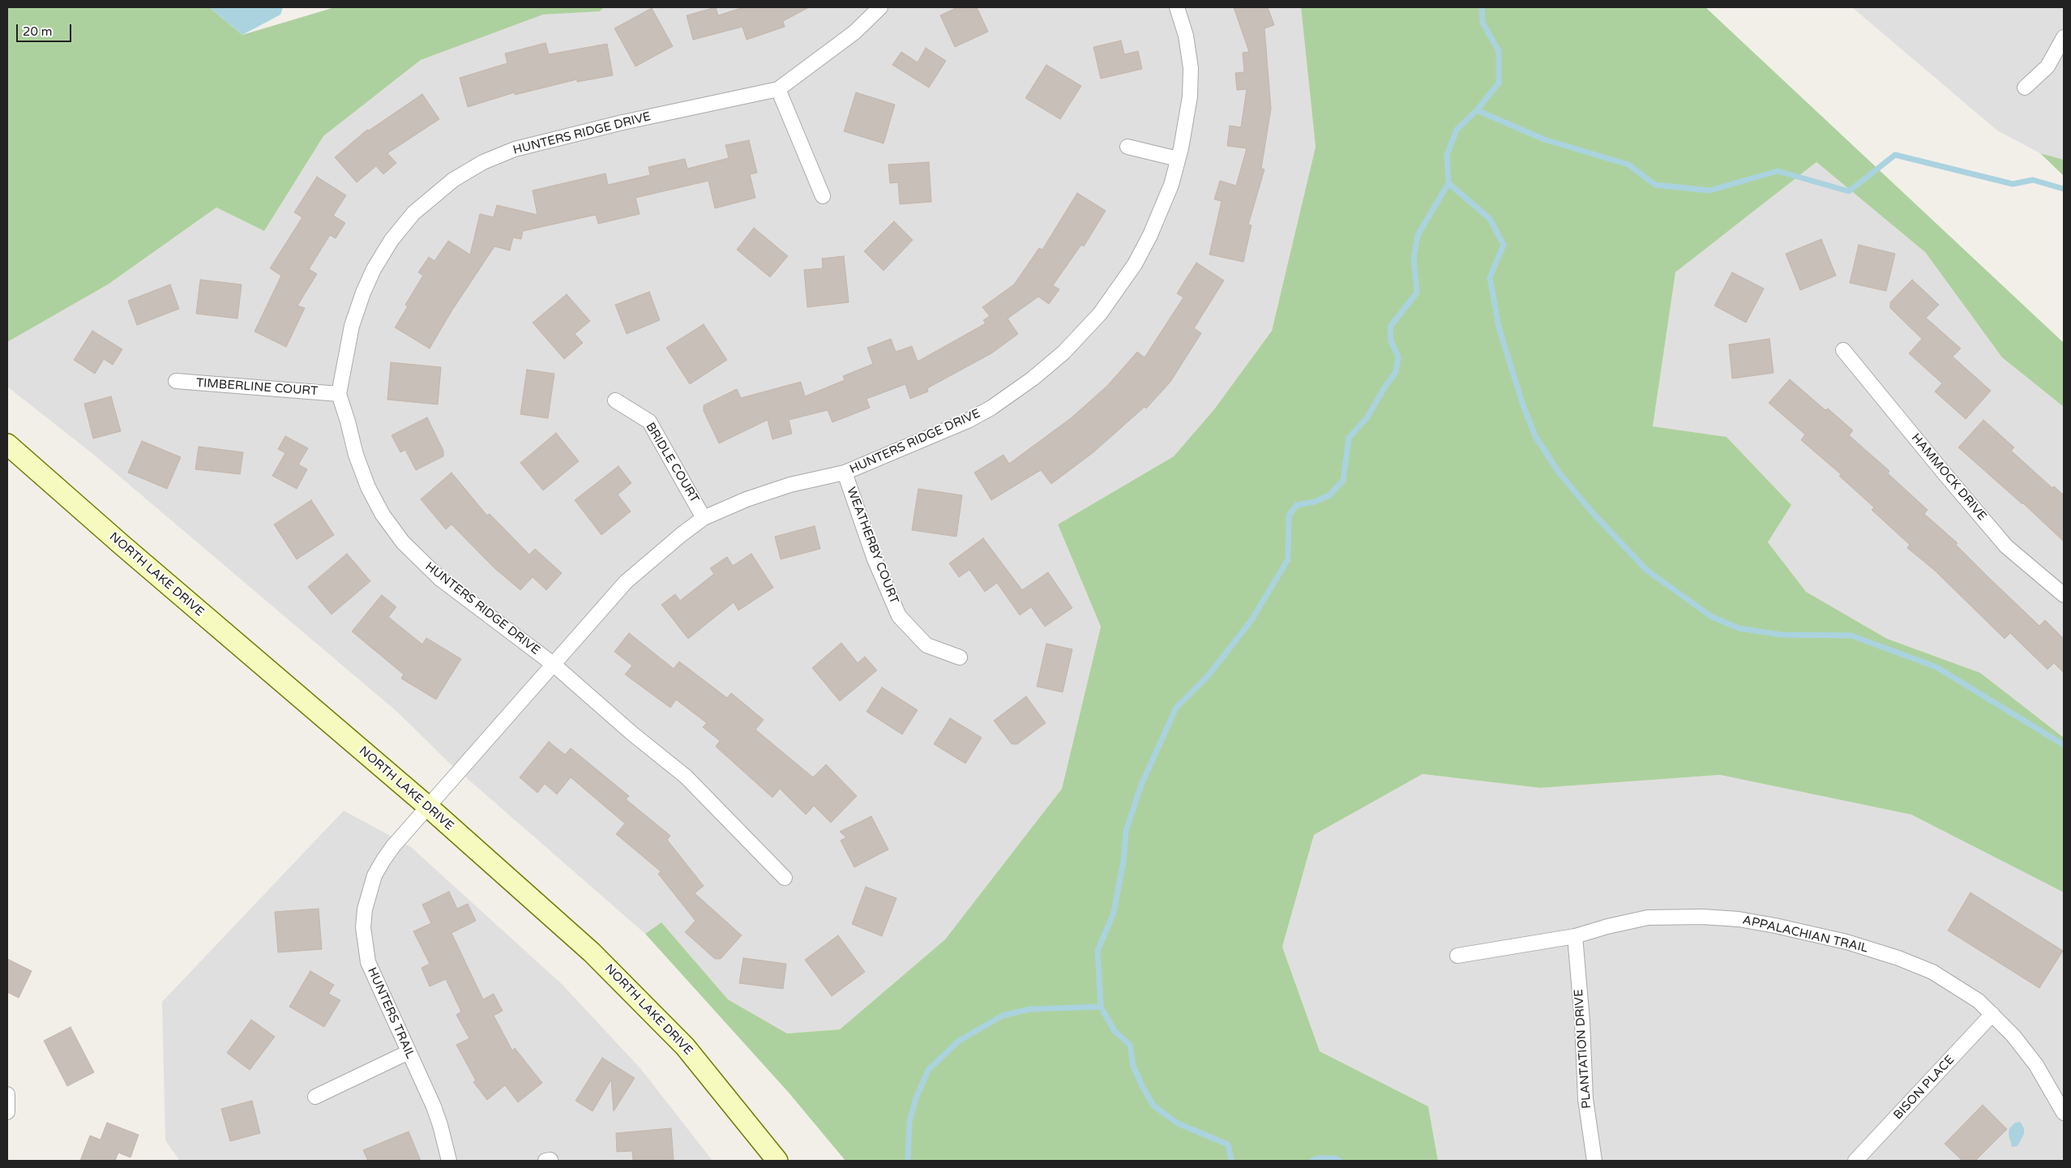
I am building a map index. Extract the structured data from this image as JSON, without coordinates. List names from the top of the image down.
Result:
{
  "streets": {
    "main road": ["NORTH LAKE DRIVE"],
    "street": [
      "HUNTERS RIDGE DRIVE",
      "TIMBERLINE COURT",
      "BRIDLE COURT",
      "HAMMOCK DRIVE",
      "WEATHERBY COURT",
      "APPALACHIAN TRAIL",
      "HUNTERS TRAIL",
      "PLANTATION DRIVE",
      "BISON PLACE"
    ]
  },
  "crossings": [
    ["HUNTERS RIDGE DRIVE", "TIMBERLINE COURT"],
    ["HUNTERS RIDGE DRIVE", "BRIDLE COURT"],
    ["HUNTERS RIDGE DRIVE", "WEATHERBY COURT"],
    ["HUNTERS RIDGE DRIVE", "NORTH LAKE DRIVE"],
    ["HUNTERS RIDGE DRIVE", "HUNTERS TRAIL"],
    ["NORTH LAKE DRIVE", "HUNTERS TRAIL"],
    ["APPALACHIAN TRAIL", "PLANTATION DRIVE"],
    ["APPALACHIAN TRAIL", "BISON PLACE"]
  ],
  "scale_bar": "20 m"
}
